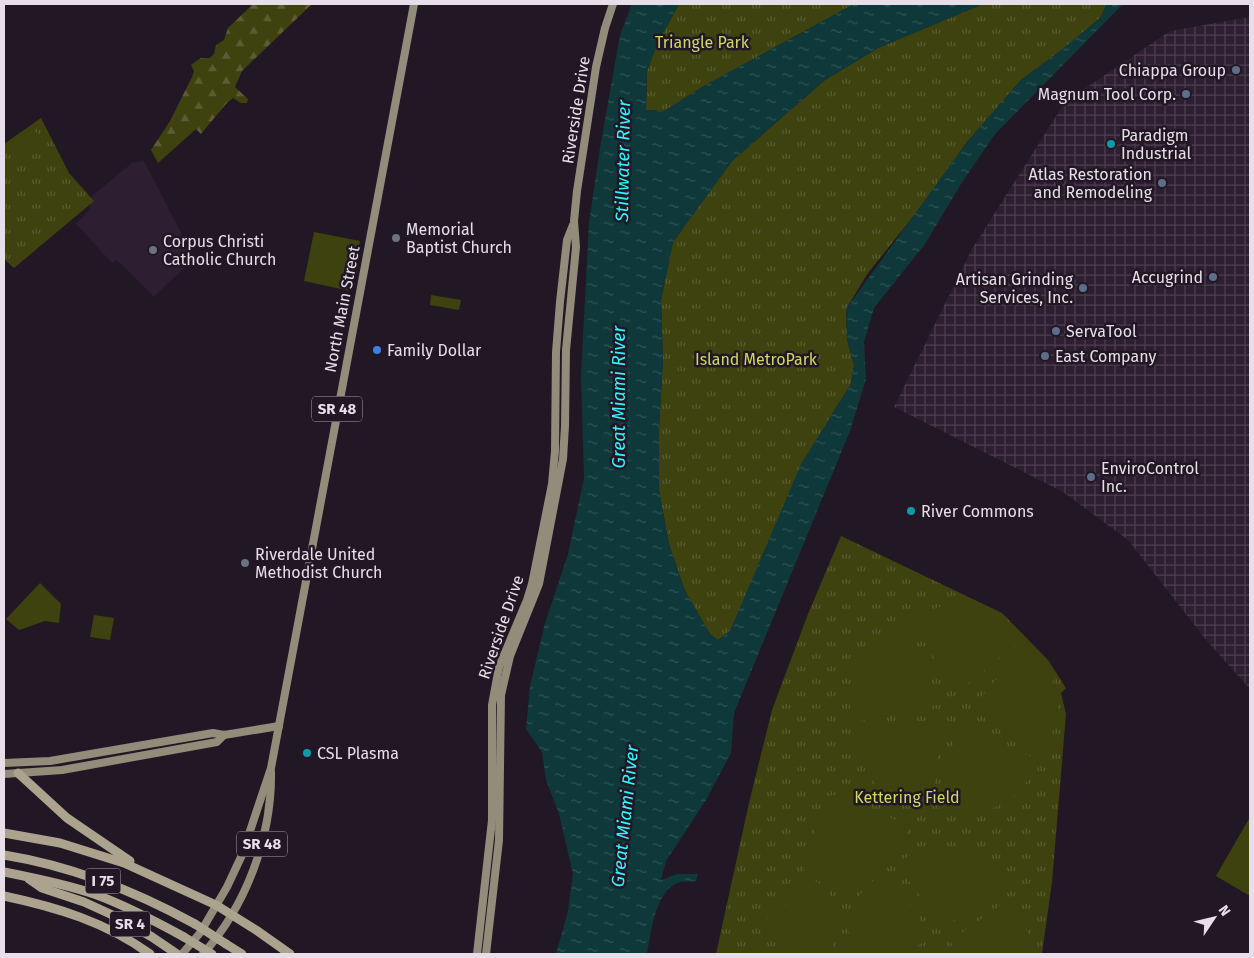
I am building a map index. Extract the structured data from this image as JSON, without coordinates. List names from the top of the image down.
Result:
{
  "streets": {
    "highway": ["I 75", "SR 4"],
    "main road": ["Riverside Drive", "North Main Street", "SR 48"]
  },
  "crossings": [
    ["North Main Street", "SR 4"],
    ["I 75", "SR 4"]
  ],
  "water": ["Stillwater River", "Great Miami River"],
  "parks": ["Triangle Park", "Island MetroPark", "Kettering Field"],
  "places": [
    "Chiappa Group",
    "Magnum Tool Corp.",
    "Paradigm Industrial",
    "Atlas Restoration and Remodeling",
    "Memorial Baptist Church",
    "Corpus Christi Catholic Church",
    "Accugrind",
    "Artisan Grinding Services, Inc.",
    "ServaTool",
    "Family Dollar",
    "East Company",
    "EnviroControl Inc.",
    "River Commons",
    "Riverdale United Methodist Church",
    "CSL Plasma"
  ],
  "north": "top right"
}
